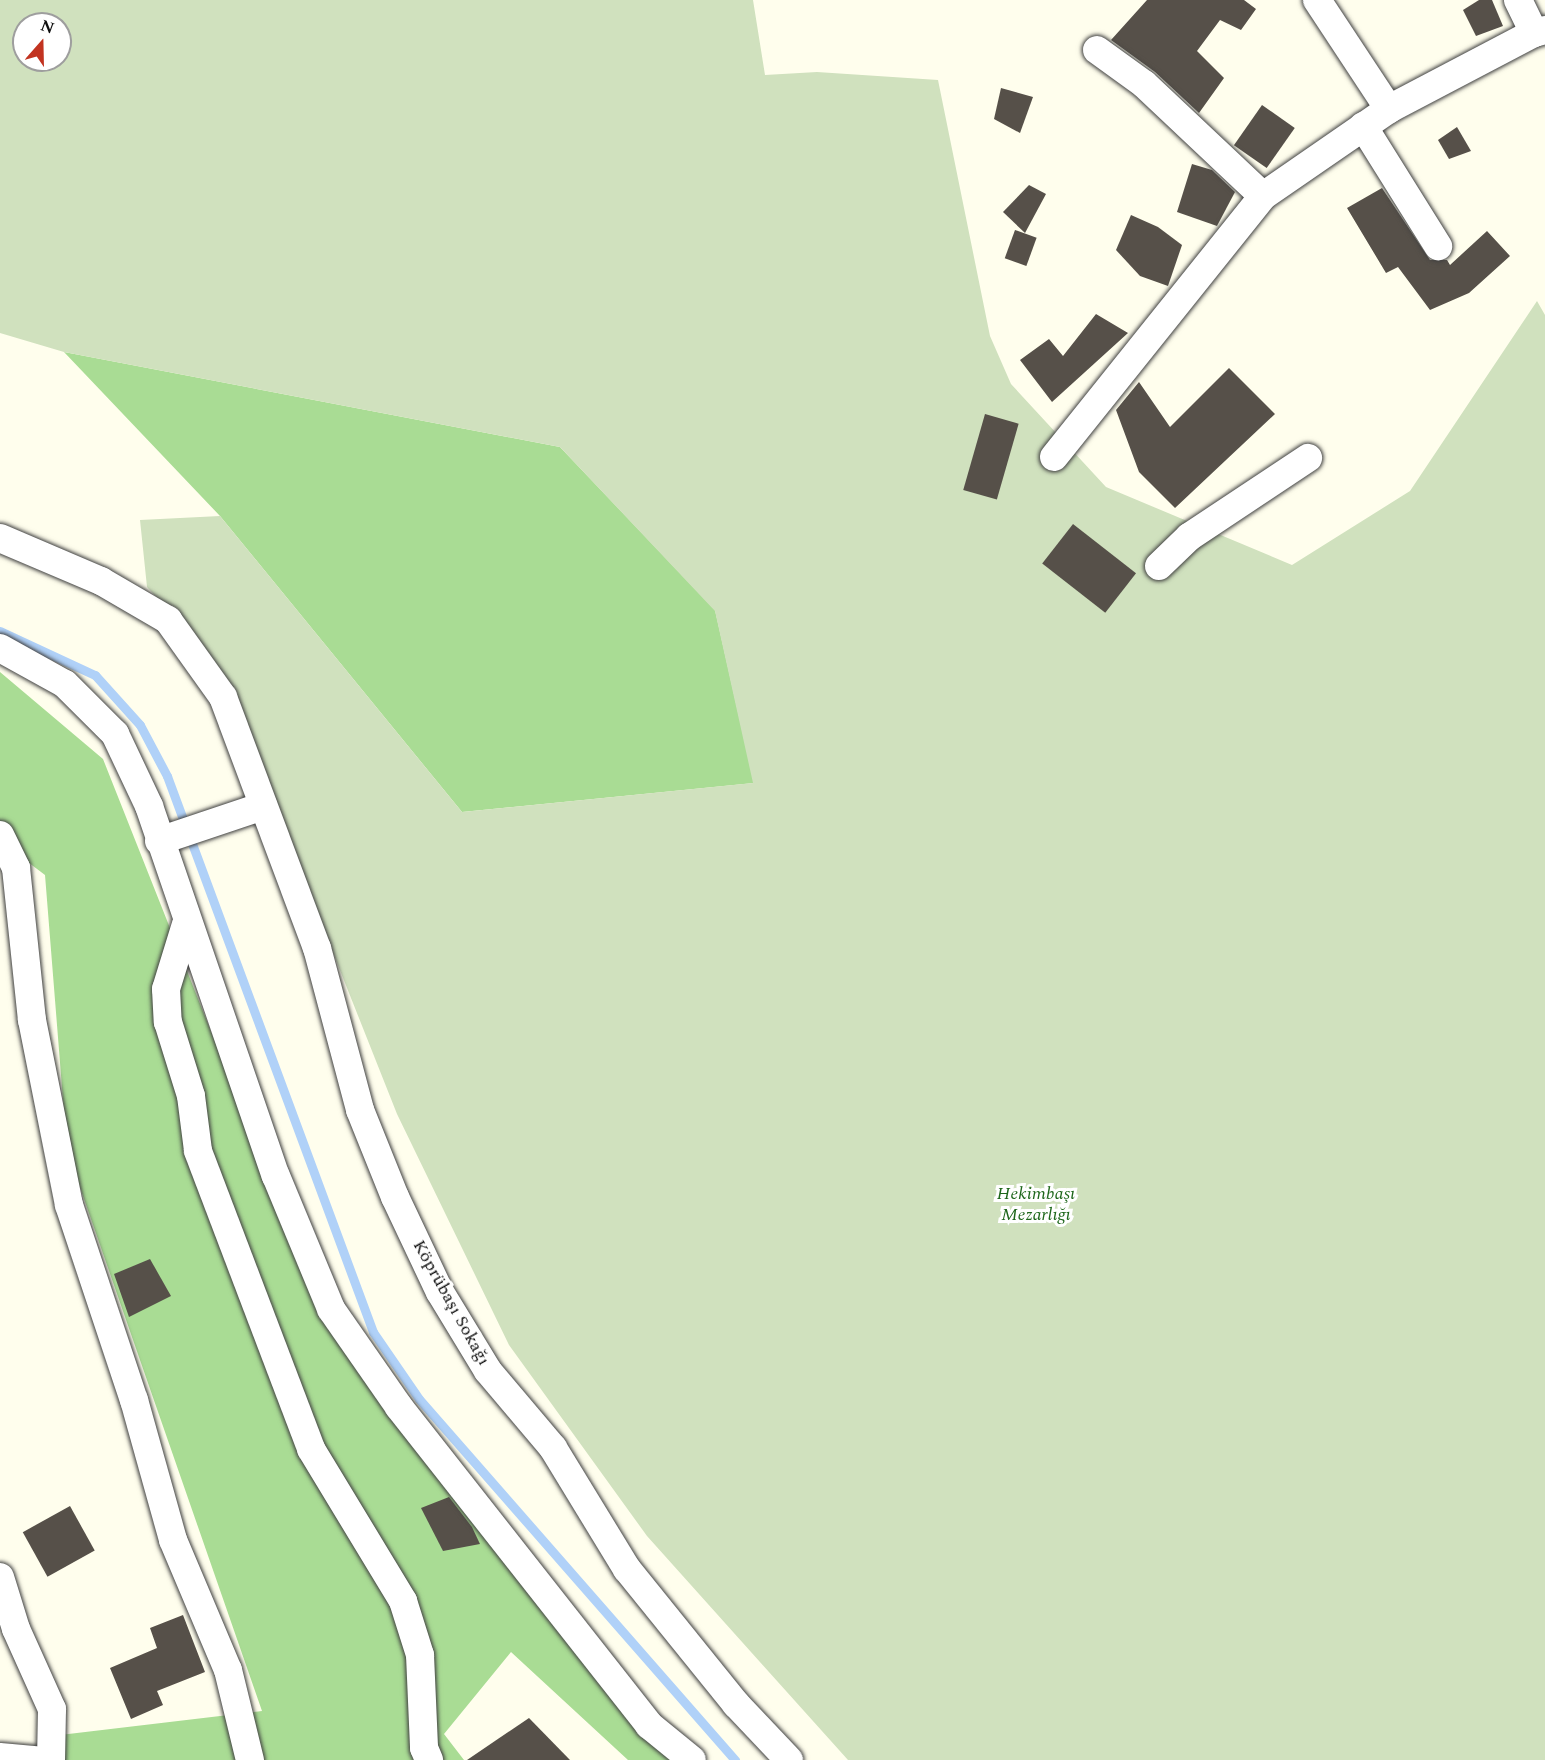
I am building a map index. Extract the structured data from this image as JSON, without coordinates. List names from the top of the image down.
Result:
{
  "streets": {
    "street": ["Köprübaşı Sokağı"]
  },
  "parks": ["Hekimbaşı Mezarlığı"],
  "north": "top"
}
